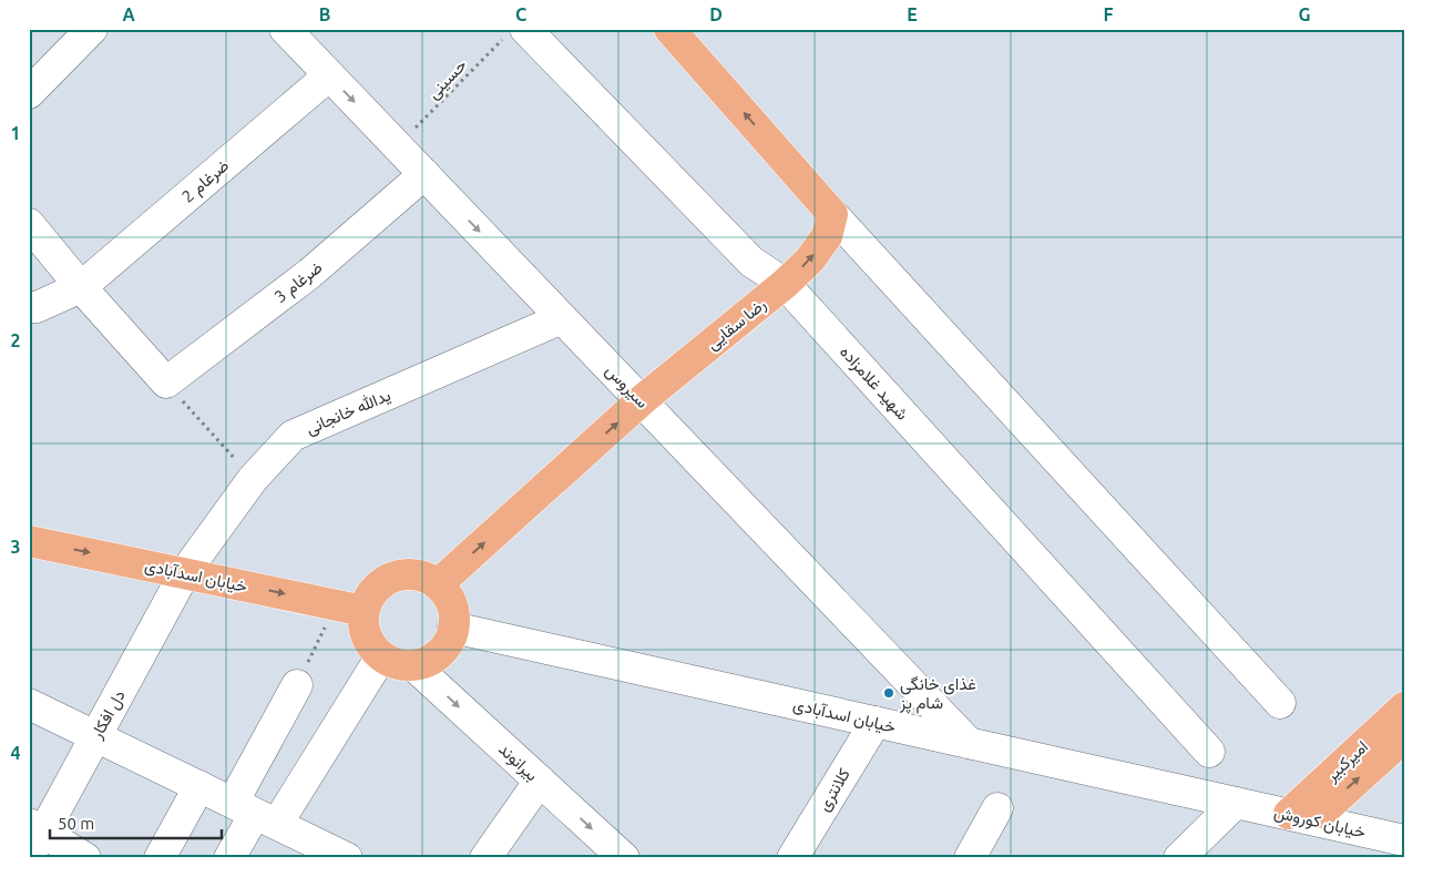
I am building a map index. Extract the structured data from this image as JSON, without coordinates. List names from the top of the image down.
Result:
{
  "streets": {
    "main road": ["رضا سقایی", "خیابان اسدآبادی", "امیرکبیر"],
    "street": [
      "ضرغام 2",
      "ضرغام 3",
      "شهید غلامزاده",
      "سیروس",
      "یدالله خانجانی",
      "دل افکار",
      "بیرانوند",
      "کلانتری",
      "خیابان کوروش"
    ],
    "path": ["حسینی"]
  },
  "crossings": [
    ["حسینی", "شهید غلامزاده"],
    ["حسینی", "سیروس"],
    ["ضرغام 2", "سیروس"],
    ["ضرغام 3", "سیروس"],
    ["رضا سقایی", "شهید غلامزاده"],
    ["رضا سقایی", "سیروس"],
    ["رضا سقایی", "خیابان اسدآبادی"],
    ["رضا سقایی", "بیرانوند"],
    ["سیروس", "یدالله خانجانی"],
    ["سیروس", "خیابان اسدآبادی"],
    ["یدالله خانجانی", "خیابان اسدآبادی"],
    ["یدالله خانجانی", "دل افکار"],
    ["خیابان اسدآبادی", "دل افکار"],
    ["خیابان اسدآبادی", "بیرانوند"],
    ["خیابان اسدآبادی", "کلانتری"],
    ["خیابان اسدآبادی", "خیابان کوروش"],
    ["امیرکبیر", "خیابان کوروش"]
  ],
  "one_way": ["رضا سقایی", "بیرانوند"],
  "places": ["غذای خانگی شام پز"],
  "scale_bar": "50 m",
  "grid": {
    "columns": [
      "A",
      "B",
      "C",
      "D",
      "E",
      "F",
      "G"
    ],
    "rows": [
      "1",
      "2",
      "3",
      "4"
    ]
  }
}
